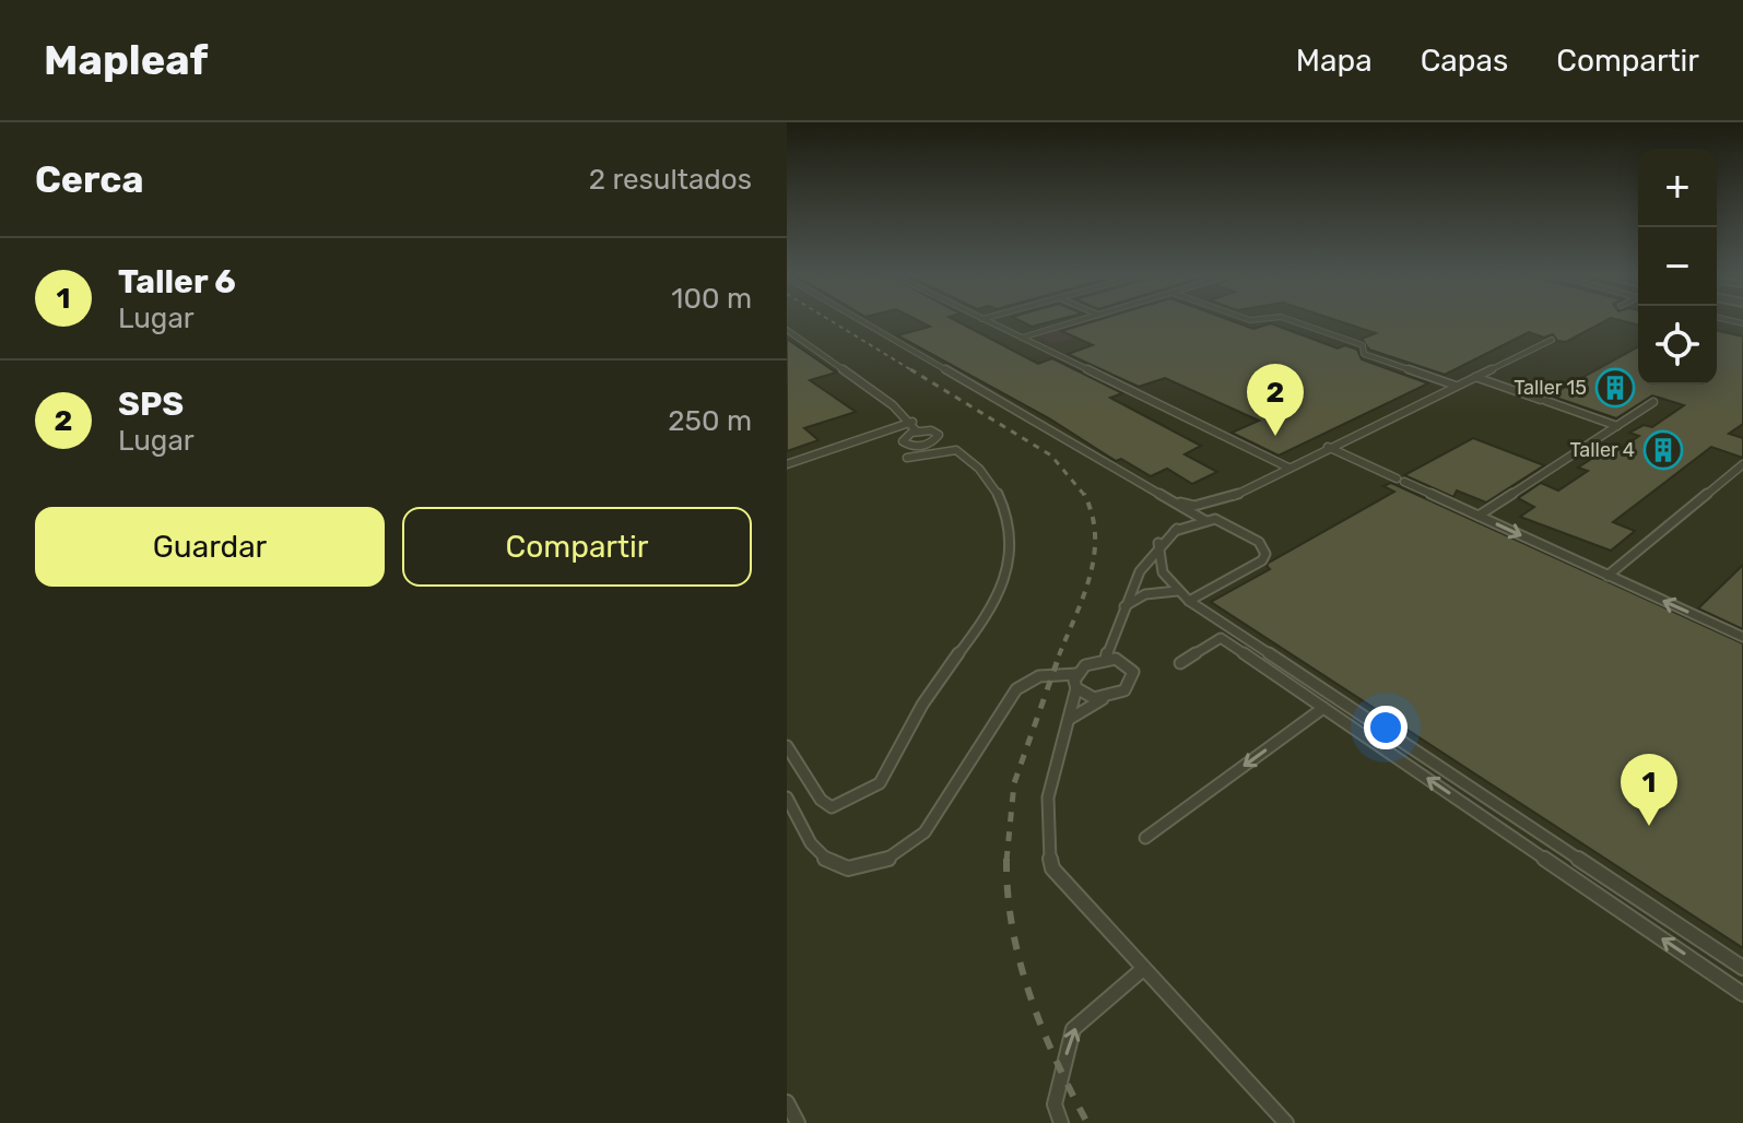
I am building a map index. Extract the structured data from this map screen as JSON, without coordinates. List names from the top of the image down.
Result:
{
  "places": {
    "building": ["Taller 15", "Taller 4"]
  },
  "page": {
    "header": "Mapleaf",
    "nav": ["Mapa", "Capas", "Compartir"],
    "heading": ["Cerca", "2 resultados"],
    "map_buttons": ["+", "−"],
    "list": [
      {
        "mark": "1",
        "name": "Taller 6",
        "note": "Lugar",
        "value": "100 m"
      },
      {
        "mark": "2",
        "name": "SPS",
        "note": "Lugar",
        "value": "250 m"
      }
    ],
    "pins": ["2", "1"],
    "buttons": ["Guardar", "Compartir"]
  }
}
